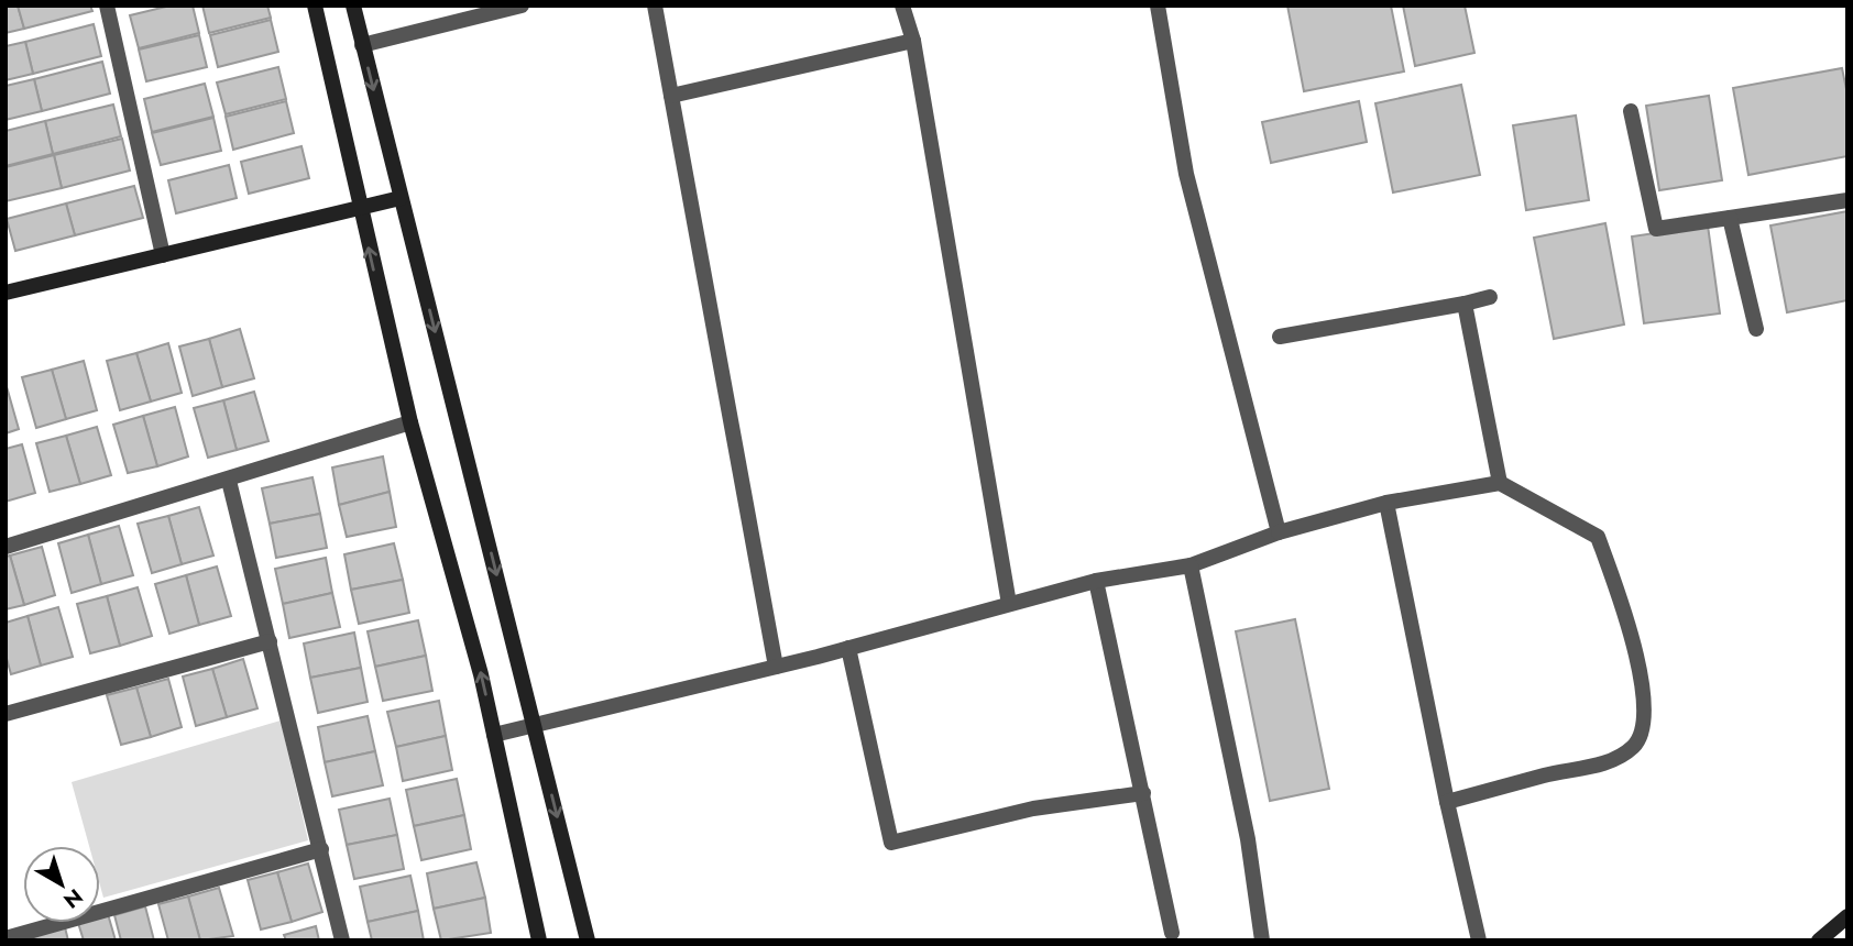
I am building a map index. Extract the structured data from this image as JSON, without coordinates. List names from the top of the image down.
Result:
{
  "north": "bottom right"
}
